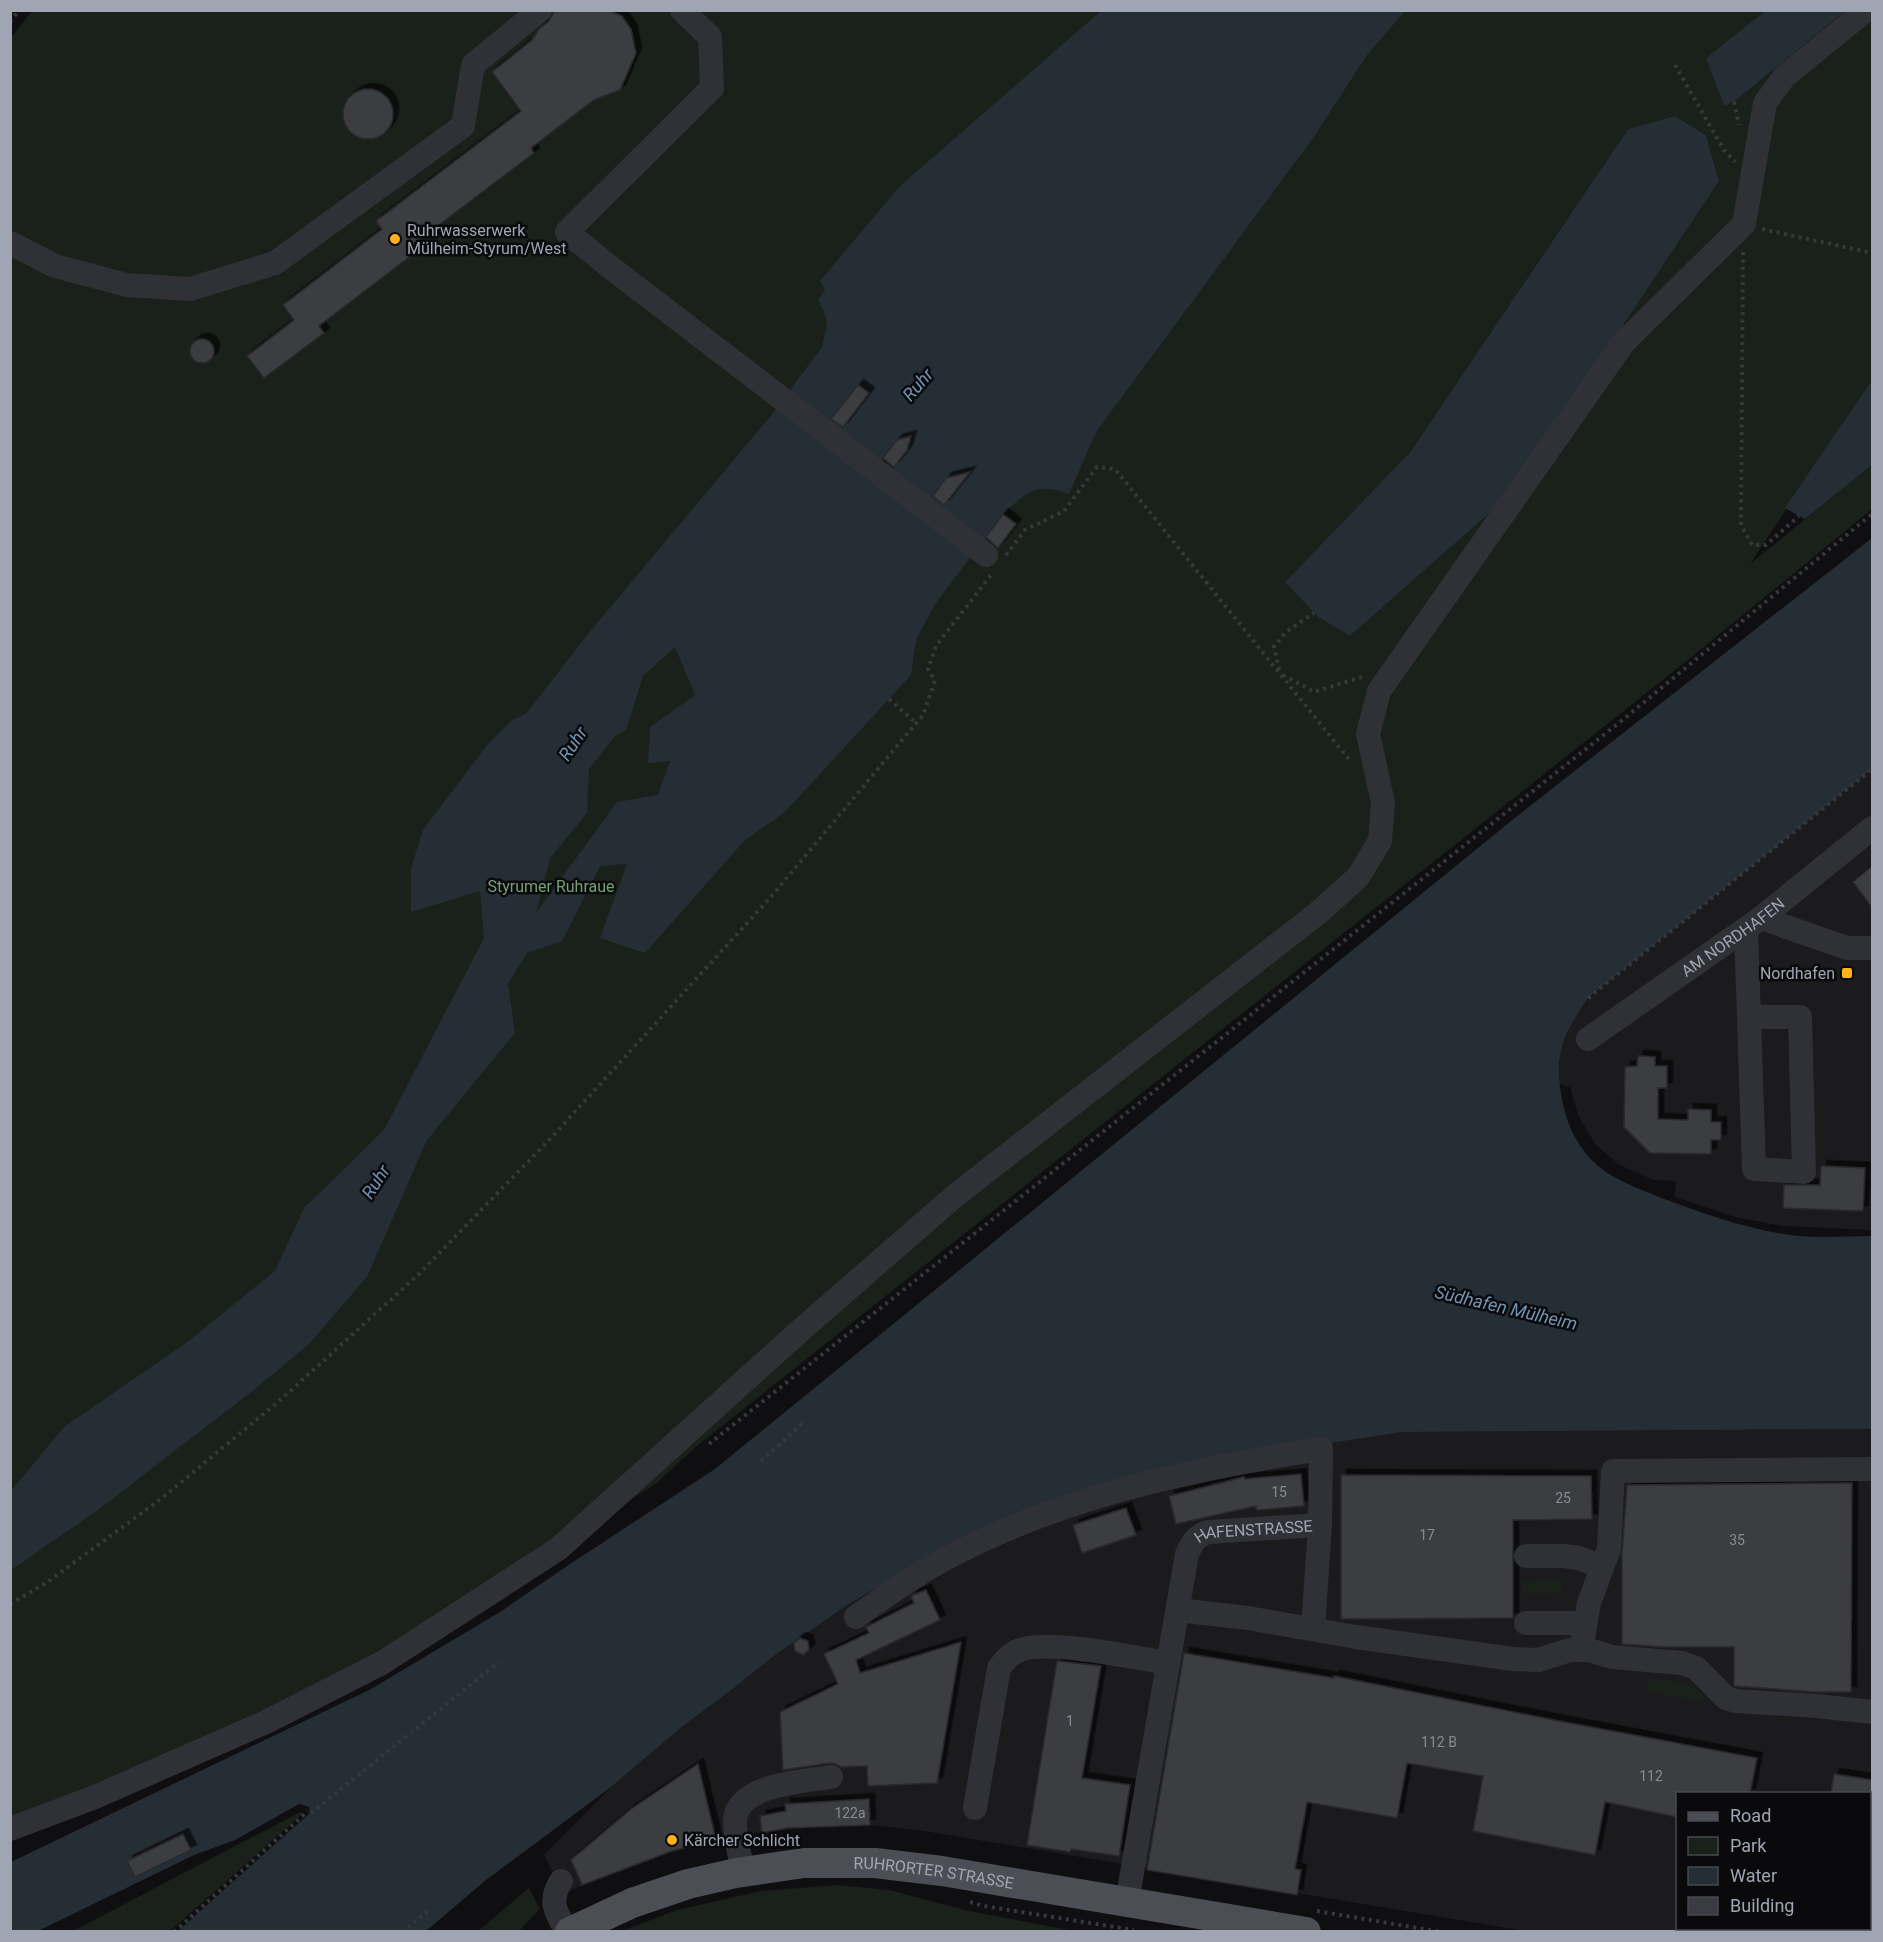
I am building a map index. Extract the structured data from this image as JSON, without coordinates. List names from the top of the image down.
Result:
{
  "streets": {
    "main road": ["RUHRORTER STRASSE"],
    "street": ["AM NORDHAFEN", "HAFENSTRASSE"]
  },
  "crossings": [
    ["HAFENSTRASSE", "RUHRORTER STRASSE"]
  ],
  "water": ["Ruhr", "Südhafen Mülheim"],
  "parks": ["Styrumer Ruhraue"],
  "places": {
    "other": ["Ruhrwasserwerk Mülheim-Styrum/West", "Kärcher Schlicht"],
    "transit": ["Nordhafen"]
  },
  "house_numbers": [
    "15",
    "25",
    "17",
    "35",
    "1",
    "112 B",
    "112",
    "122a"
  ],
  "legend": [
    "Road",
    "Park",
    "Water",
    "Building"
  ]
}
